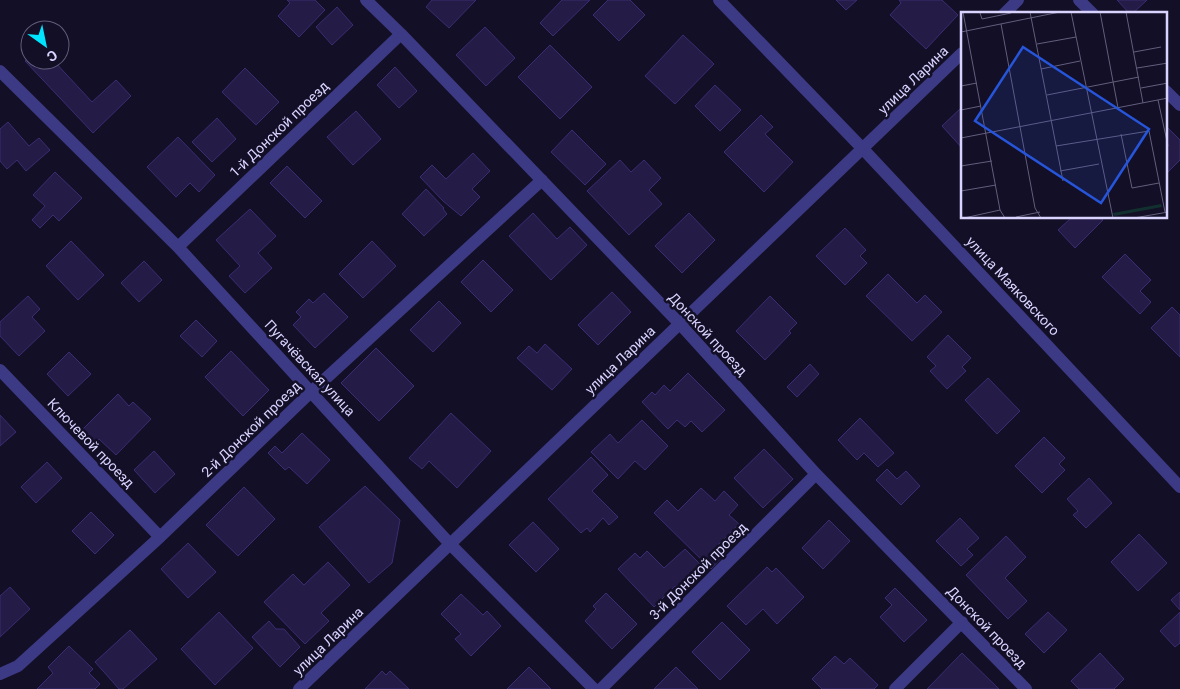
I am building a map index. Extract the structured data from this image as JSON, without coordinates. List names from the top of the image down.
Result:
{
  "streets": {
    "street": [
      "улица Ларина",
      "1-й Донской проезд",
      "улица Маяковского",
      "Донской проезд",
      "Пугачёвская улица",
      "2-й Донской проезд",
      "Ключевой проезд",
      "3-й Донской проезд"
    ]
  },
  "crossings": [
    ["улица Ларина", "улица Маяковского"],
    ["улица Ларина", "Донской проезд"],
    ["улица Ларина", "Пугачёвская улица"],
    ["1-й Донской проезд", "Донской проезд"],
    ["1-й Донской проезд", "Пугачёвская улица"],
    ["Донской проезд", "2-й Донской проезд"],
    ["Донской проезд", "3-й Донской проезд"],
    ["Пугачёвская улица", "2-й Донской проезд"],
    ["2-й Донской проезд", "Ключевой проезд"]
  ],
  "north": "bottom right"
}
